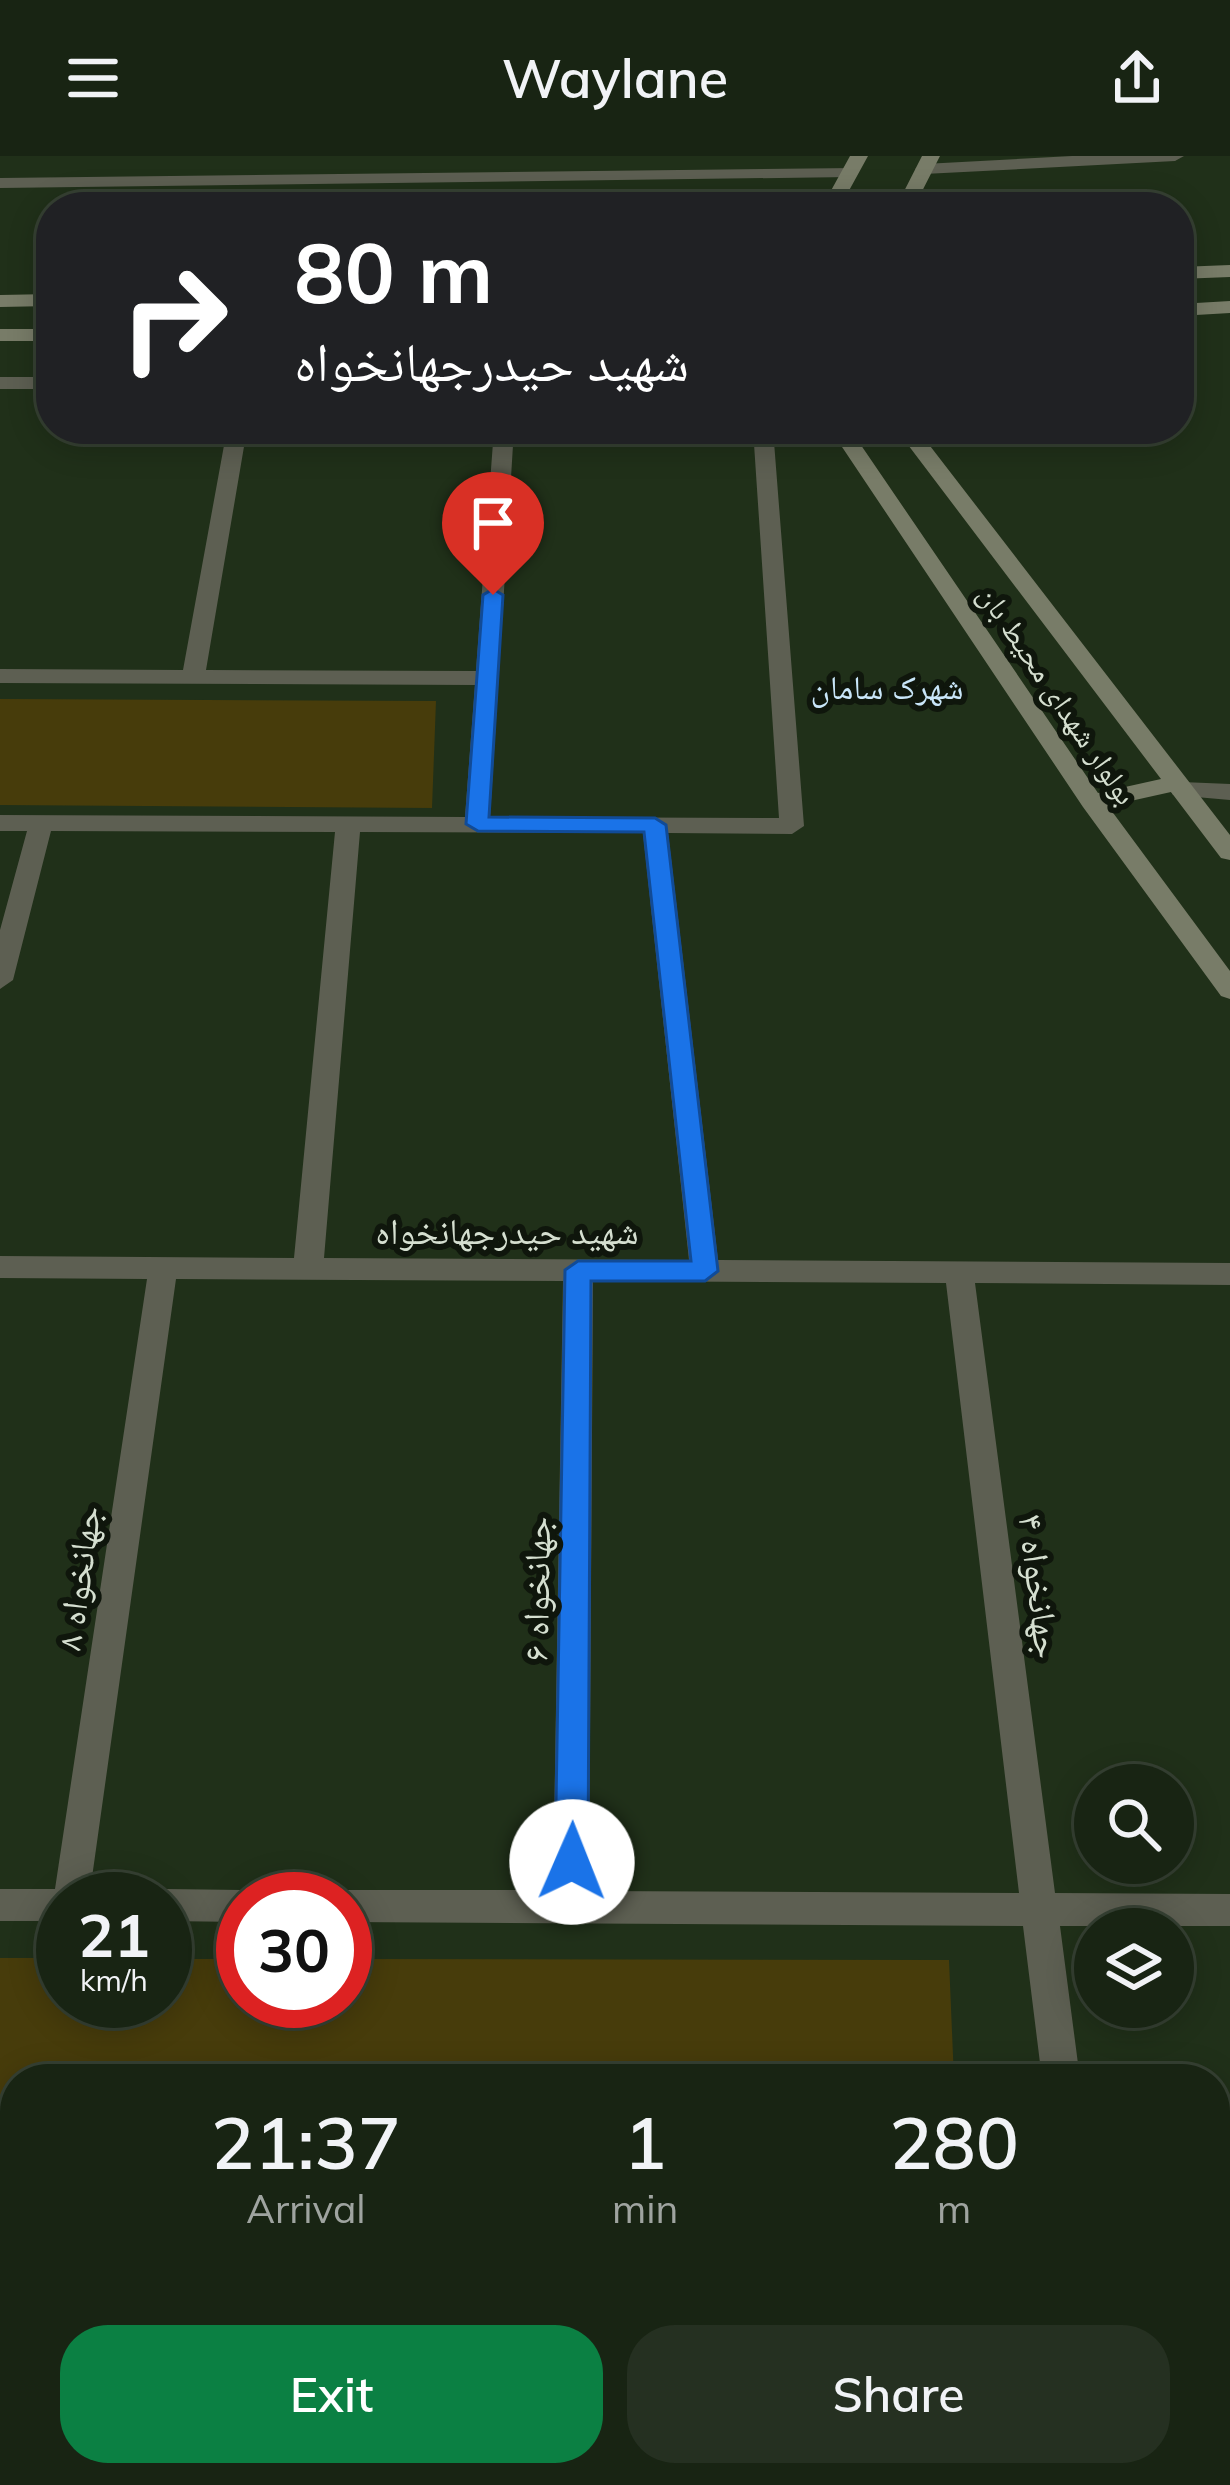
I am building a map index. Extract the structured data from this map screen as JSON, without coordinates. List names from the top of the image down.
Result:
{
  "streets": {
    "street": [
      "بولوار شهدای محیط بان",
      "شهید حیدرجهانخواه",
      "جهانخواه ۸",
      "جهانخواه ۴",
      "جهانخواه ۶"
    ]
  },
  "crossings": [
    ["شهید حیدرجهانخواه", "جهانخواه ۸"],
    ["شهید حیدرجهانخواه", "جهانخواه ۴"],
    ["شهید حیدرجهانخواه", "جهانخواه ۶"]
  ],
  "districts": ["شهرک سامان"],
  "page": {
    "header": "Waylane",
    "turn": ["80 m", "شهید حیدرجهانخواه"],
    "speed": "21 km/h",
    "limit": "30",
    "eta": [
      "21:37",
      "Arrival",
      "1",
      "min",
      "280",
      "m"
    ],
    "buttons": ["Exit", "Share"]
  }
}
